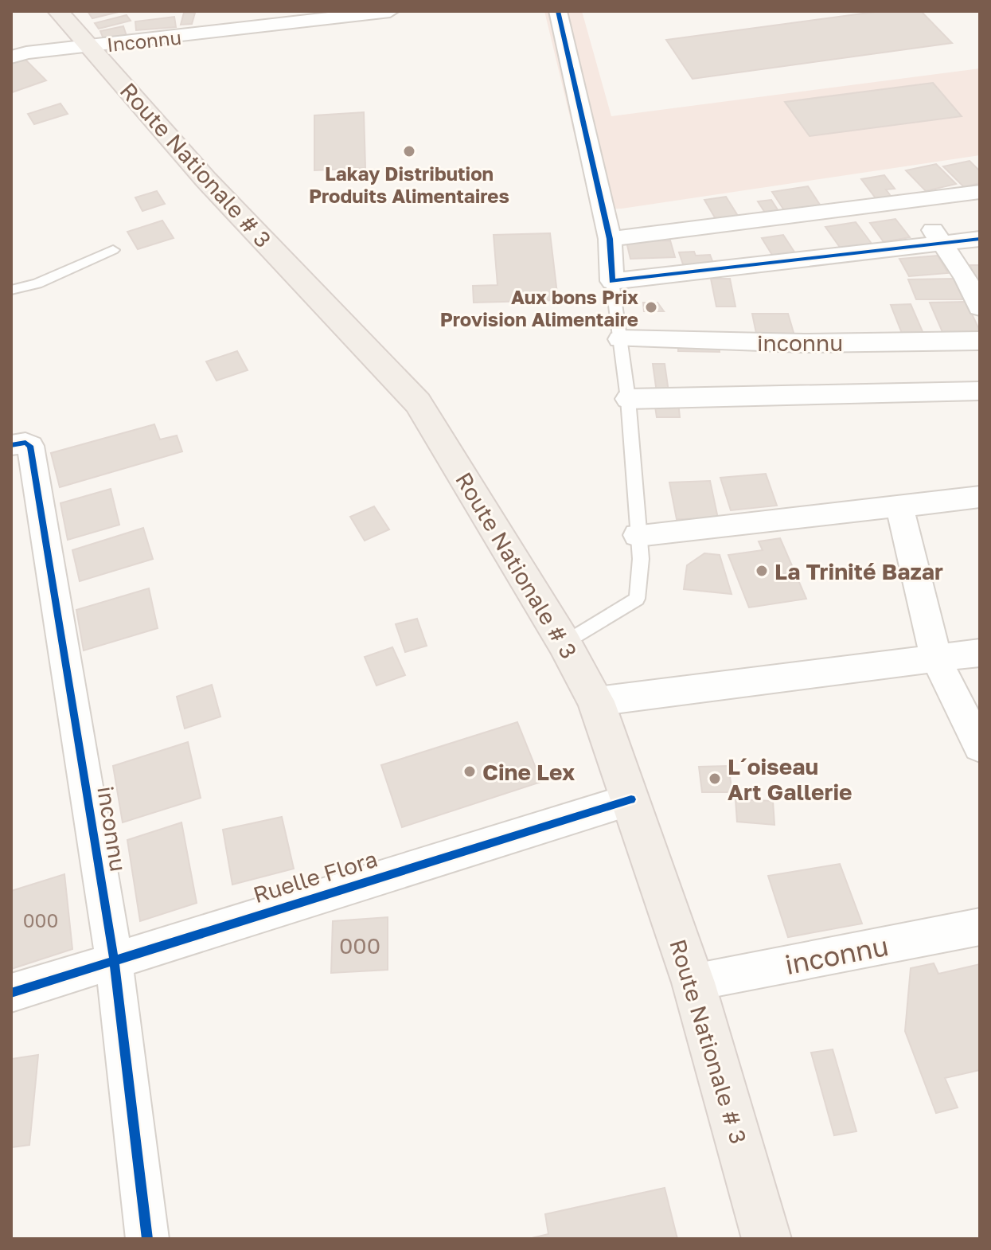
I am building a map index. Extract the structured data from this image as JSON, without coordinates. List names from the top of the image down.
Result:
{
  "streets": {
    "main road": ["Route Nationale # 3"],
    "street": ["Inconnu", "inconnu", "Ruelle Flora"]
  },
  "crossings": [
    ["Inconnu", "Route Nationale # 3"],
    ["Route Nationale # 3", "inconnu"],
    ["Route Nationale # 3", "Ruelle Flora"],
    ["inconnu", "Ruelle Flora"]
  ],
  "places": [
    "Lakay Distribution Produits Alimentaires",
    "Aux bons Prix Provision Alimentaire",
    "La Trinité Bazar",
    "Cine Lex",
    "L´oiseau Art Gallerie"
  ],
  "house_numbers": ["000", "000"]
}
